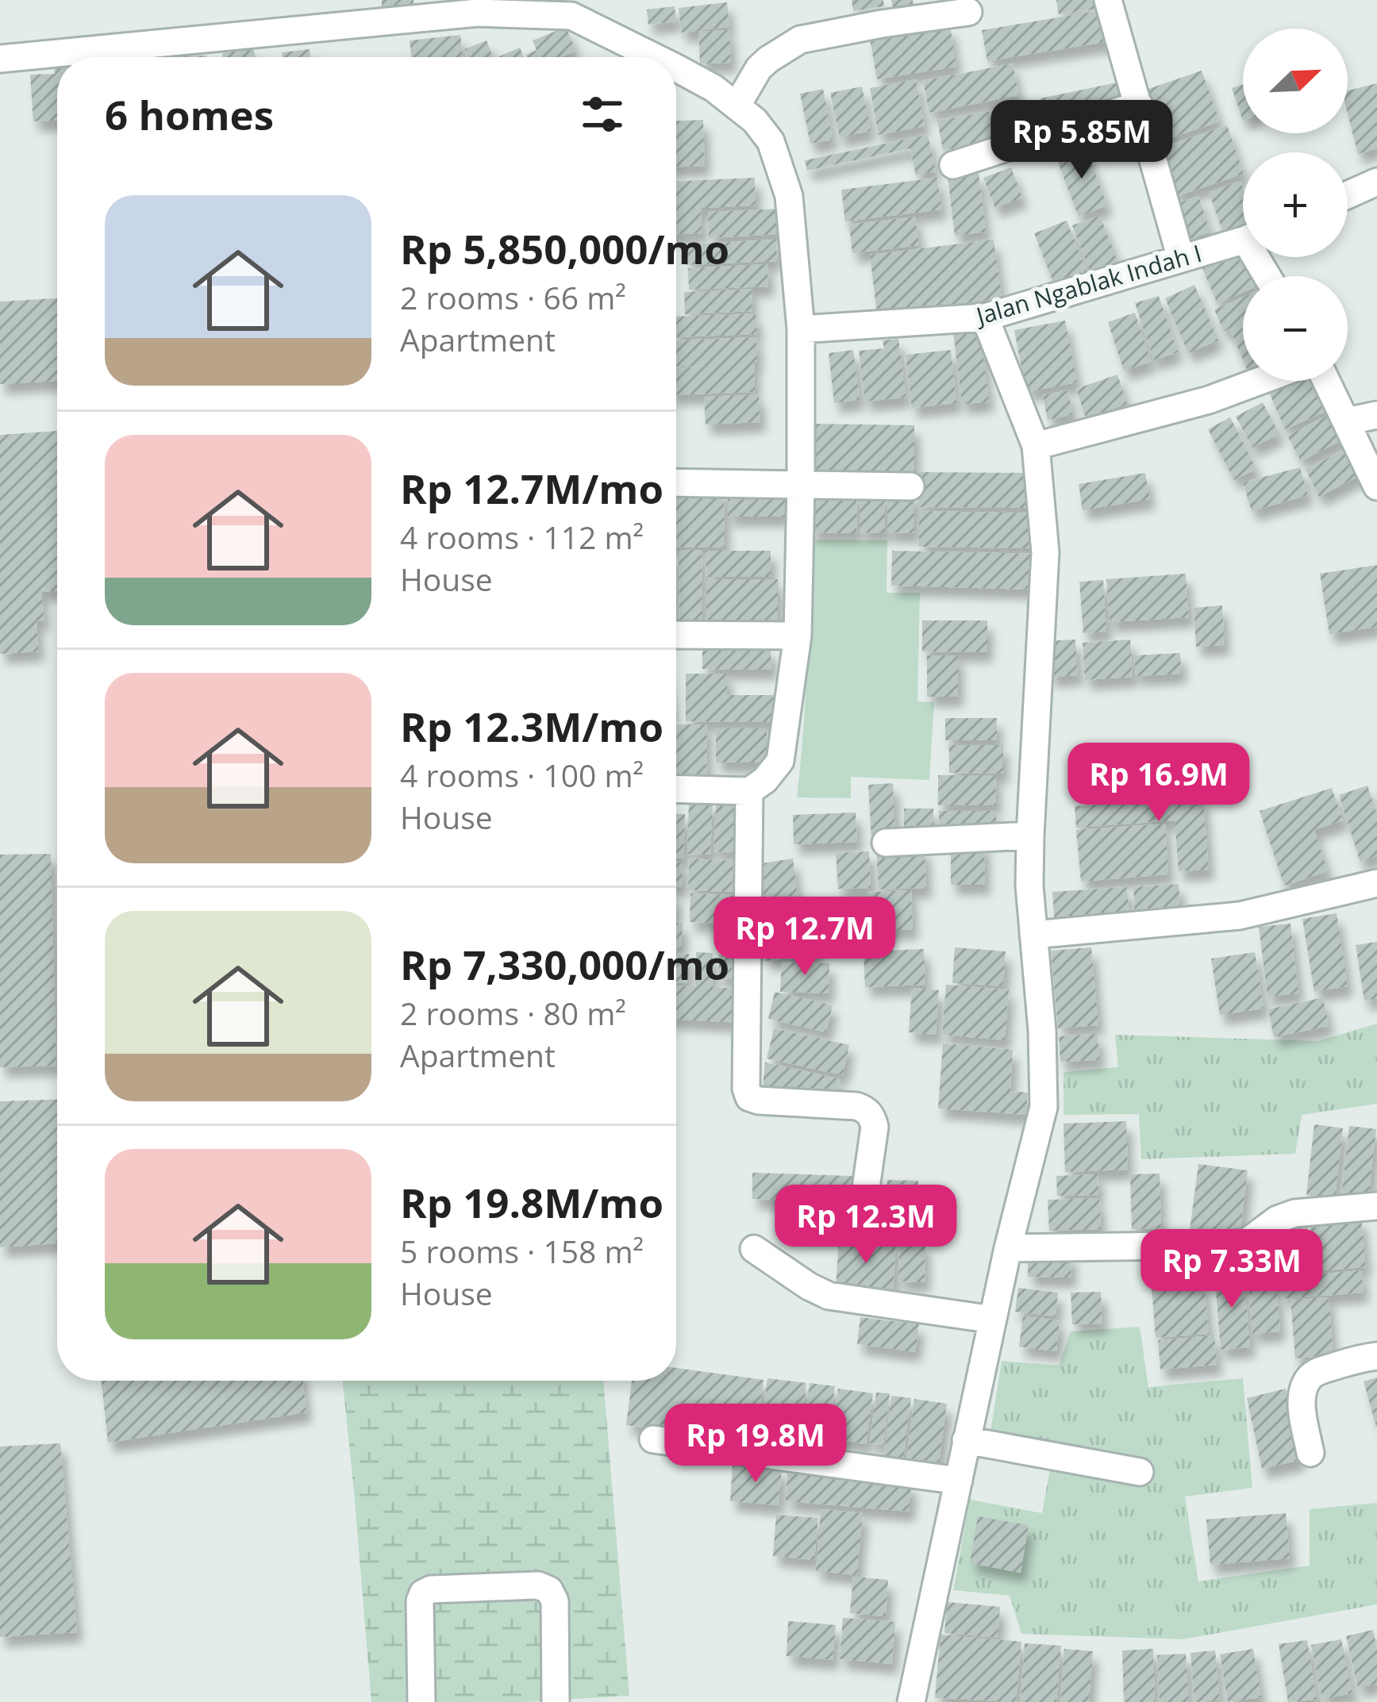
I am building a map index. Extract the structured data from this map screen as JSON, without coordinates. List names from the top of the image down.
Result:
{
  "streets": {
    "street": ["Jalan Ngablak Indah I"]
  },
  "north": "top right",
  "page": {
    "map_buttons": ["+", "−"],
    "heading": "6 homes",
    "price": [
      "Rp 5.85M",
      "Rp 16.9M",
      "Rp 12.7M",
      "Rp 12.3M",
      "Rp 7.33M",
      "Rp 19.8M"
    ],
    "list": [
      {
        "name": "Rp 5,850,000/mo",
        "note": "2 rooms · 66 m² · Apartment"
      },
      {
        "name": "Rp 12.7M/mo",
        "note": "4 rooms · 112 m² · House"
      },
      {
        "name": "Rp 12.3M/mo",
        "note": "4 rooms · 100 m² · House"
      },
      {
        "name": "Rp 7,330,000/mo",
        "note": "2 rooms · 80 m² · Apartment"
      },
      {
        "name": "Rp 19.8M/mo",
        "note": "5 rooms · 158 m² · House"
      }
    ]
  }
}
